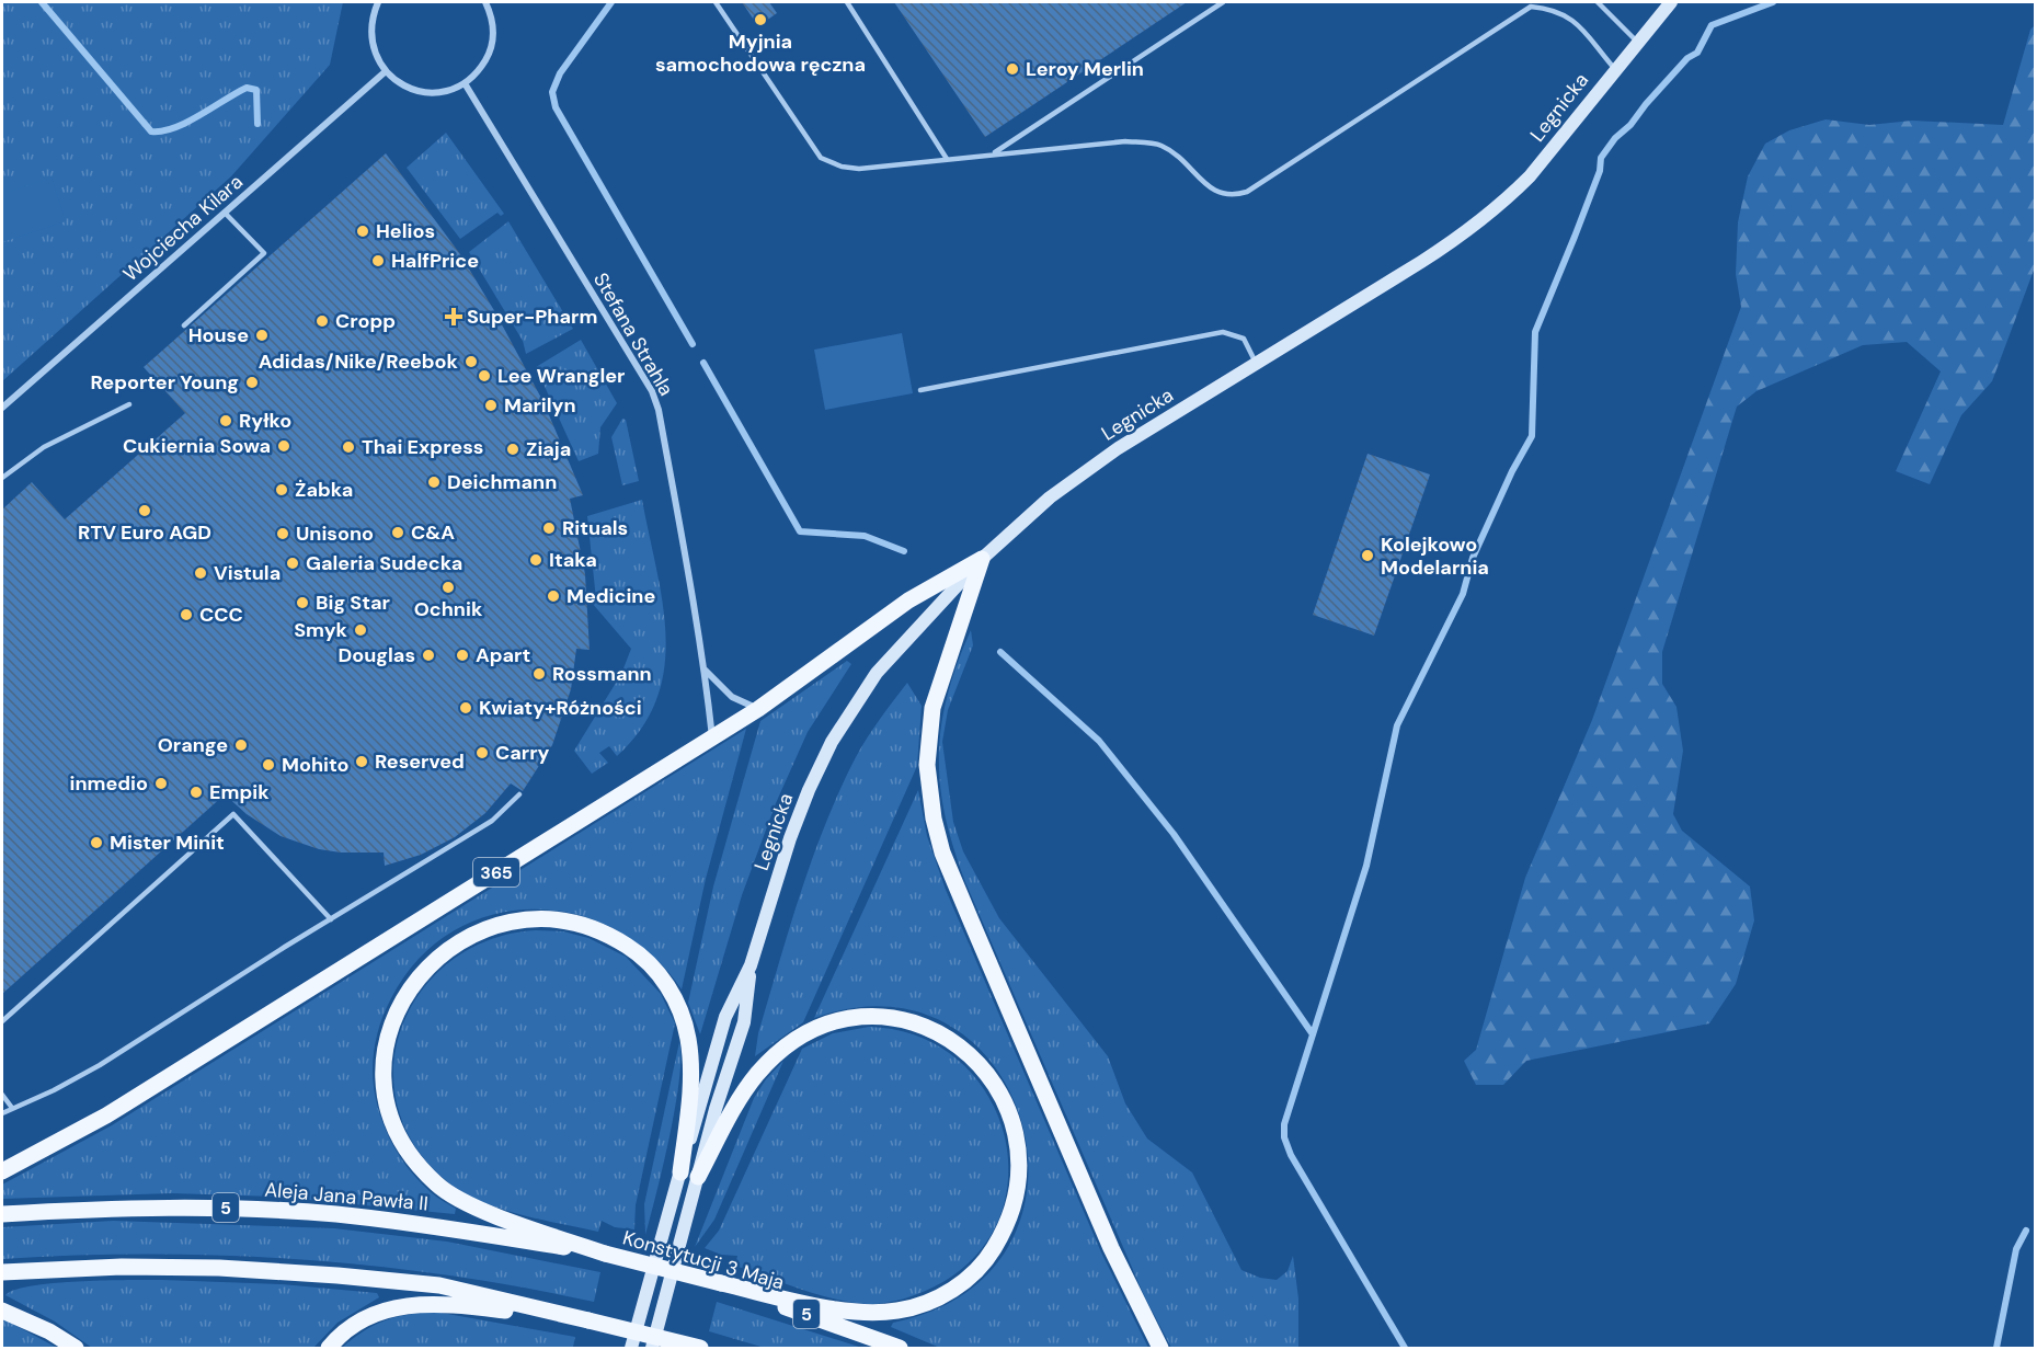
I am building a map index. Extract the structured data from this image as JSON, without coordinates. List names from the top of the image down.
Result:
{
  "streets": {
    "main road": [
      "Legnicka",
      "365",
      "Aleja Jana Pawła II",
      "5",
      "Konstytucji 3 Maja"
    ],
    "street": ["Wojciecha Kilara", "Stefana Strahla"]
  },
  "crossings": [
    ["Legnicka", "365"],
    ["Stefana Strahla", "365"],
    ["Aleja Jana Pawła II", "Konstytucji 3 Maja"]
  ],
  "places": {
    "other": [
      "Myjnia samochodowa ręczna",
      "Leroy Merlin",
      "Helios",
      "HalfPrice",
      "Cropp",
      "House",
      "Adidas/Nike/Reebok",
      "Lee Wrangler",
      "Reporter Young",
      "Marilyn",
      "Ryłko",
      "Cukiernia Sowa",
      "Thai Express",
      "Ziaja",
      "Deichmann",
      "Żabka",
      "RTV Euro AGD",
      "Rituals",
      "C&A",
      "Unisono",
      "Kolejkowo Modelarnia",
      "Itaka",
      "Galeria Sudecka",
      "Vistula",
      "Ochnik",
      "Medicine",
      "Big Star",
      "CCC",
      "Smyk",
      "Douglas",
      "Apart",
      "Rossmann",
      "Kwiaty+Różności",
      "Orange",
      "Carry",
      "Reserved",
      "Mohito",
      "inmedio",
      "Empik",
      "Mister Minit"
    ],
    "health": ["Super-Pharm"]
  }
}
